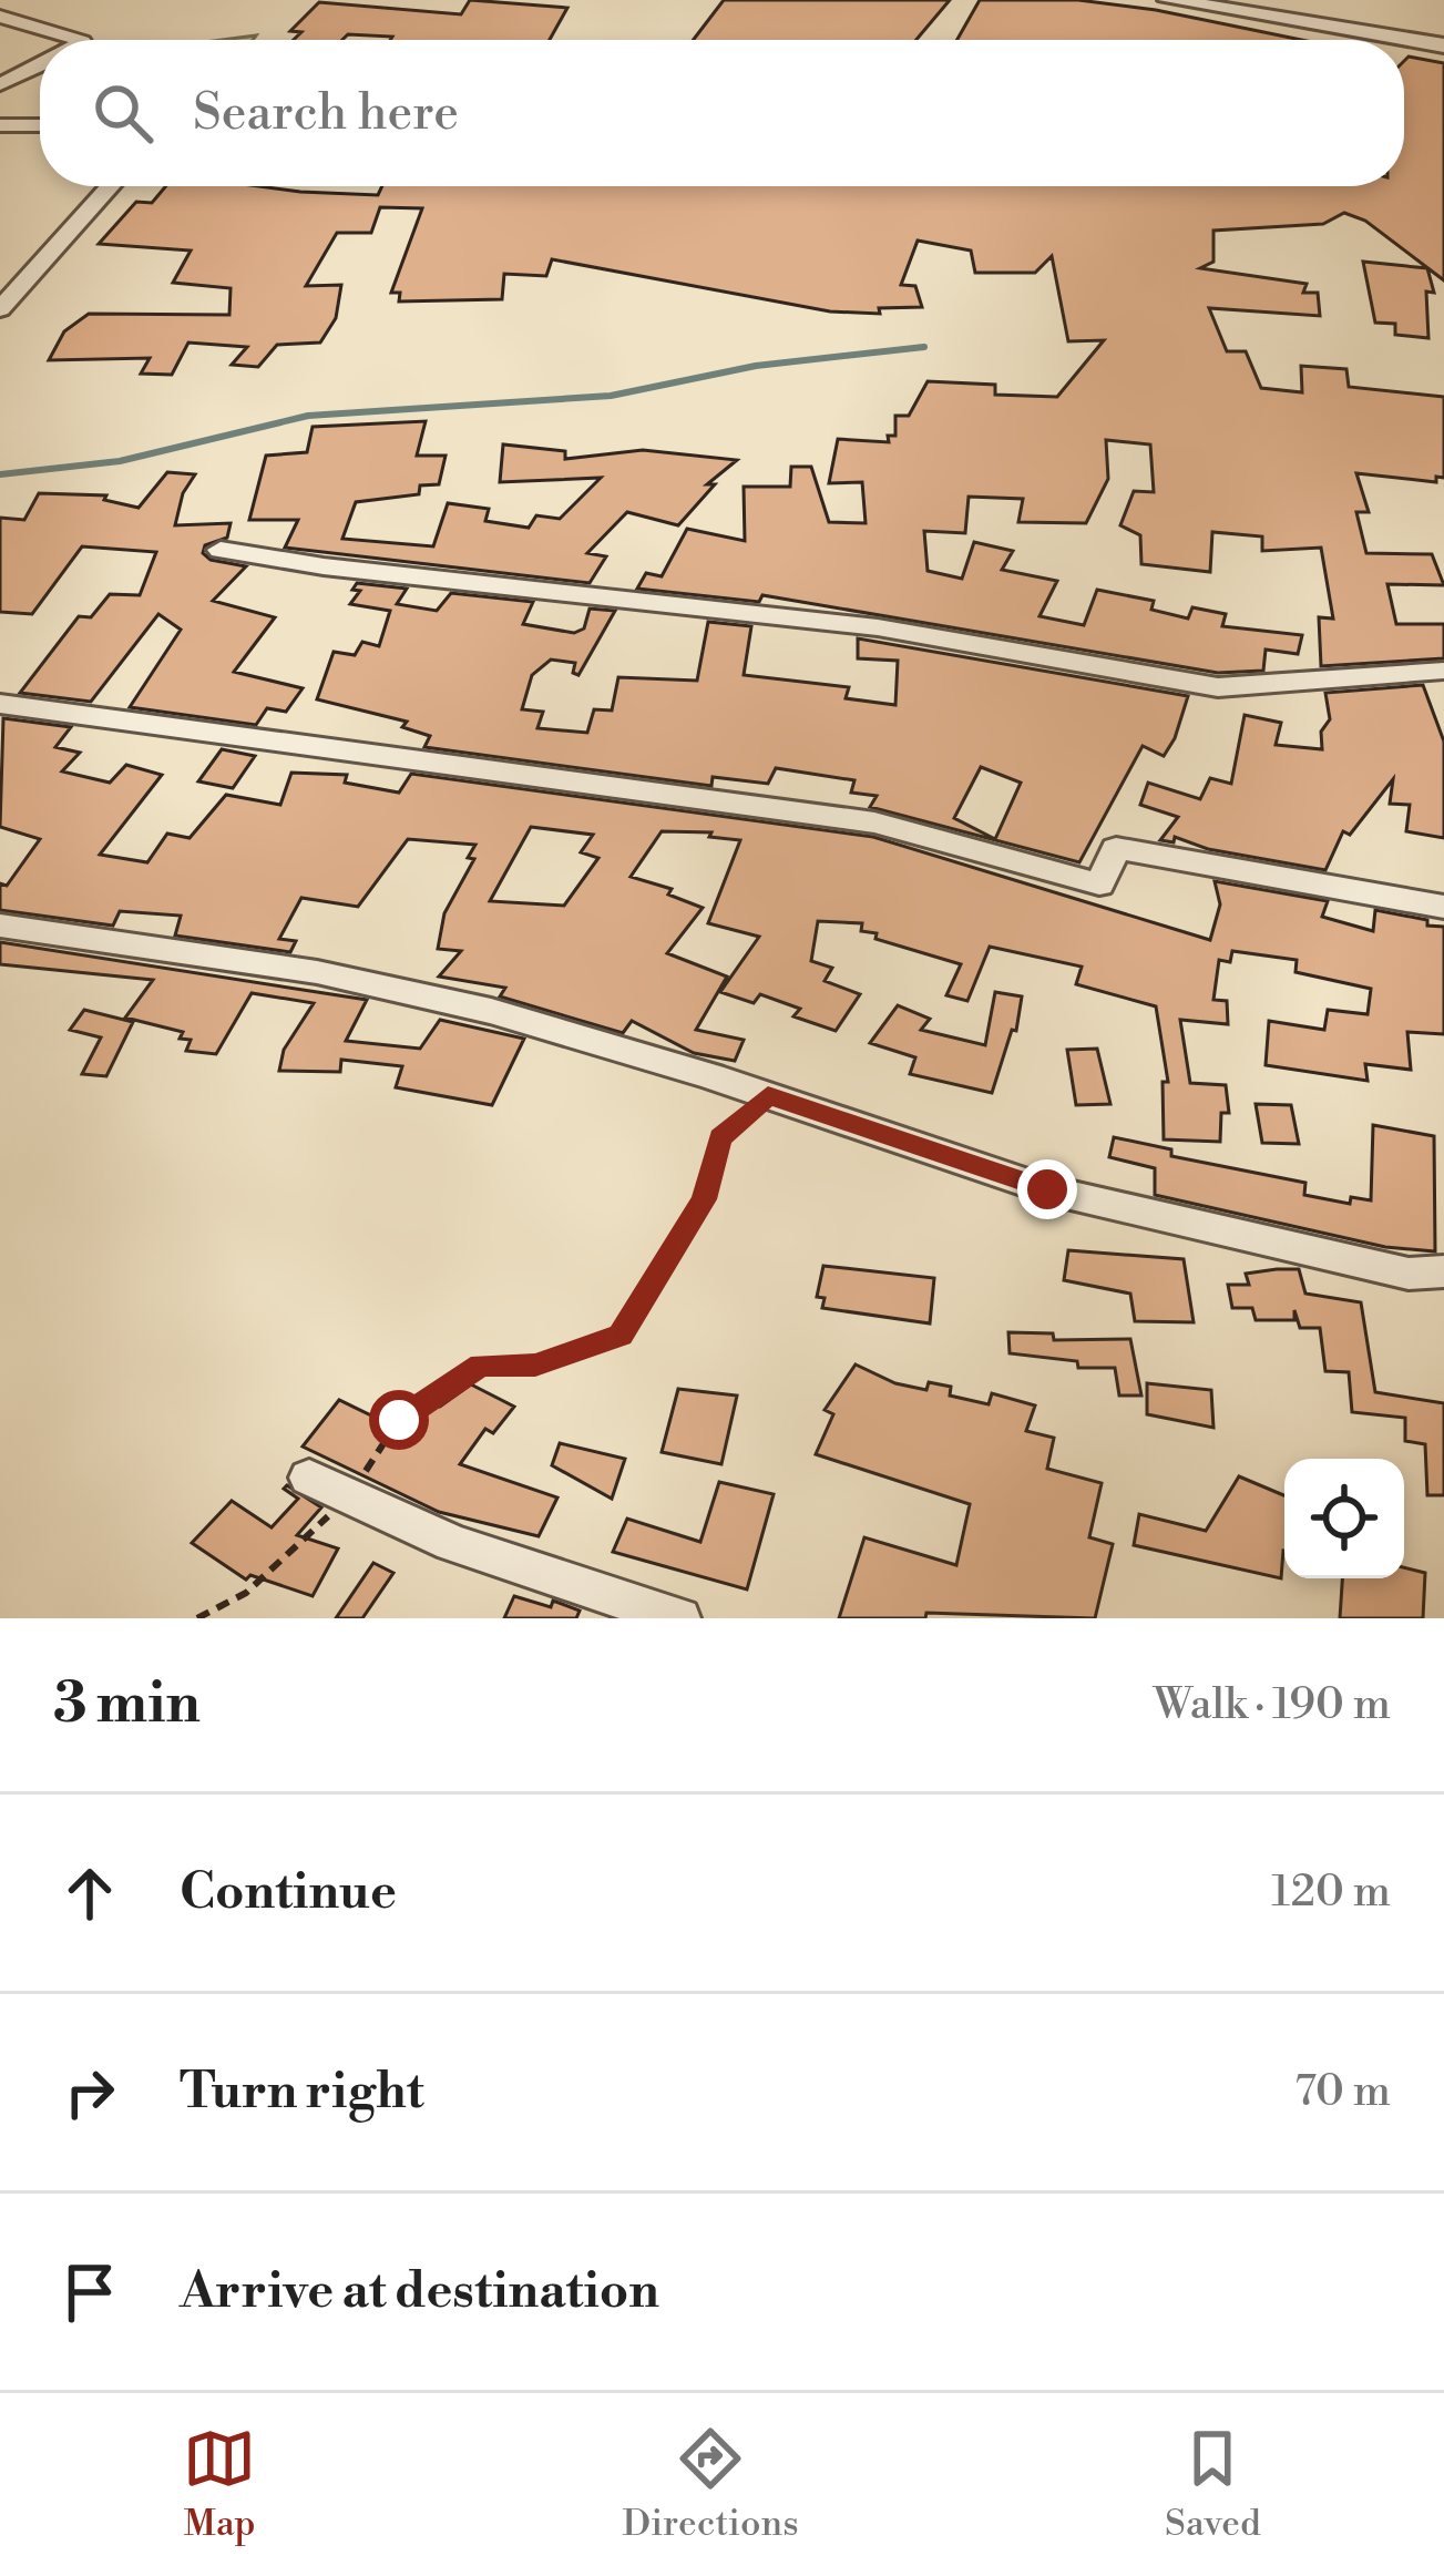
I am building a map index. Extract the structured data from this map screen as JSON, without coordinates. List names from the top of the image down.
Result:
{
  "page": {
    "search": "Search here",
    "heading": ["3 min", "Walk · 190 m"],
    "list": [
      ["Continue", "120 m"],
      ["Turn right", "70 m"],
      "Arrive at destination"
    ],
    "nav": ["Map", "Directions", "Saved"]
  }
}
